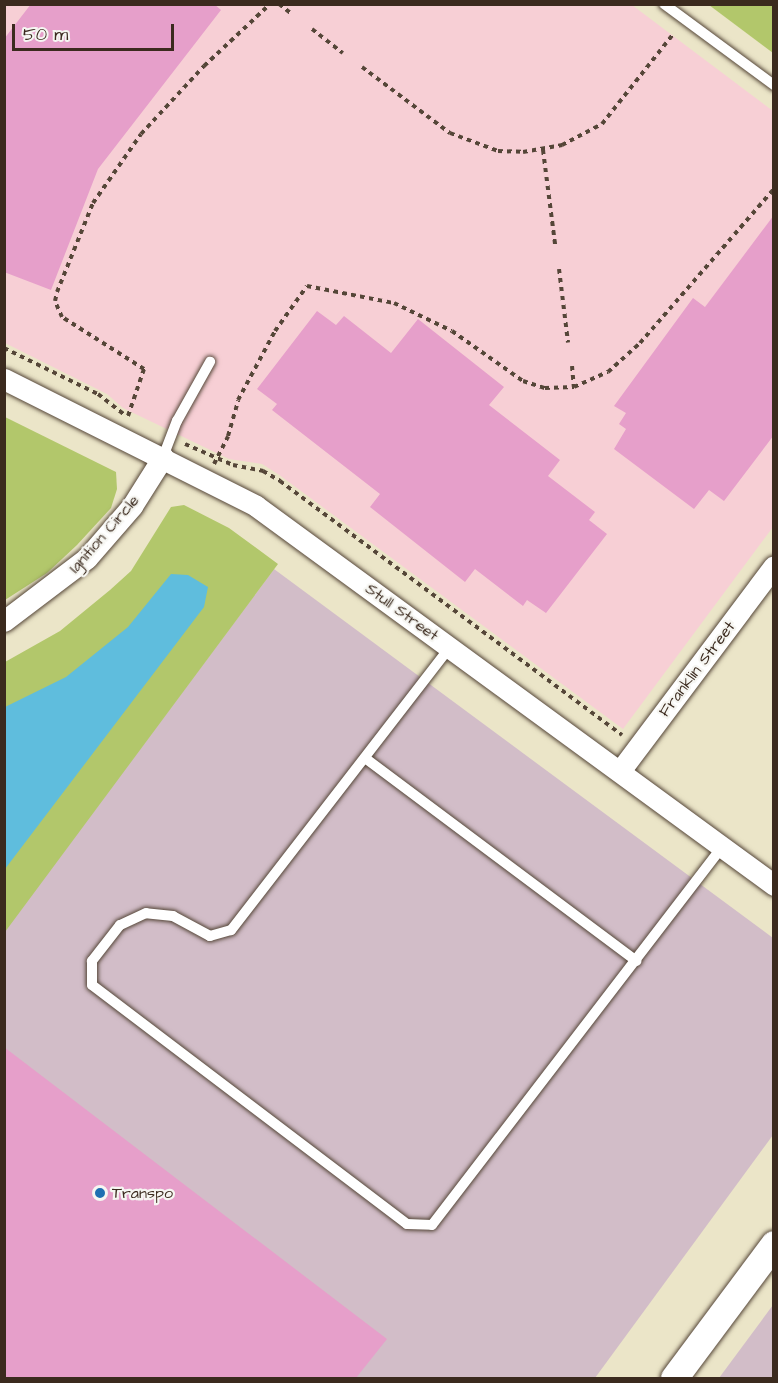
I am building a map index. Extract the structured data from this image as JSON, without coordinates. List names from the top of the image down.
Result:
{
  "streets": {
    "street": ["Ignition Circle", "Stull Street", "Franklin Street"]
  },
  "crossings": [
    ["Ignition Circle", "Stull Street"],
    ["Stull Street", "Franklin Street"]
  ],
  "places": ["Transpo"],
  "scale_bar": "50 m"
}
